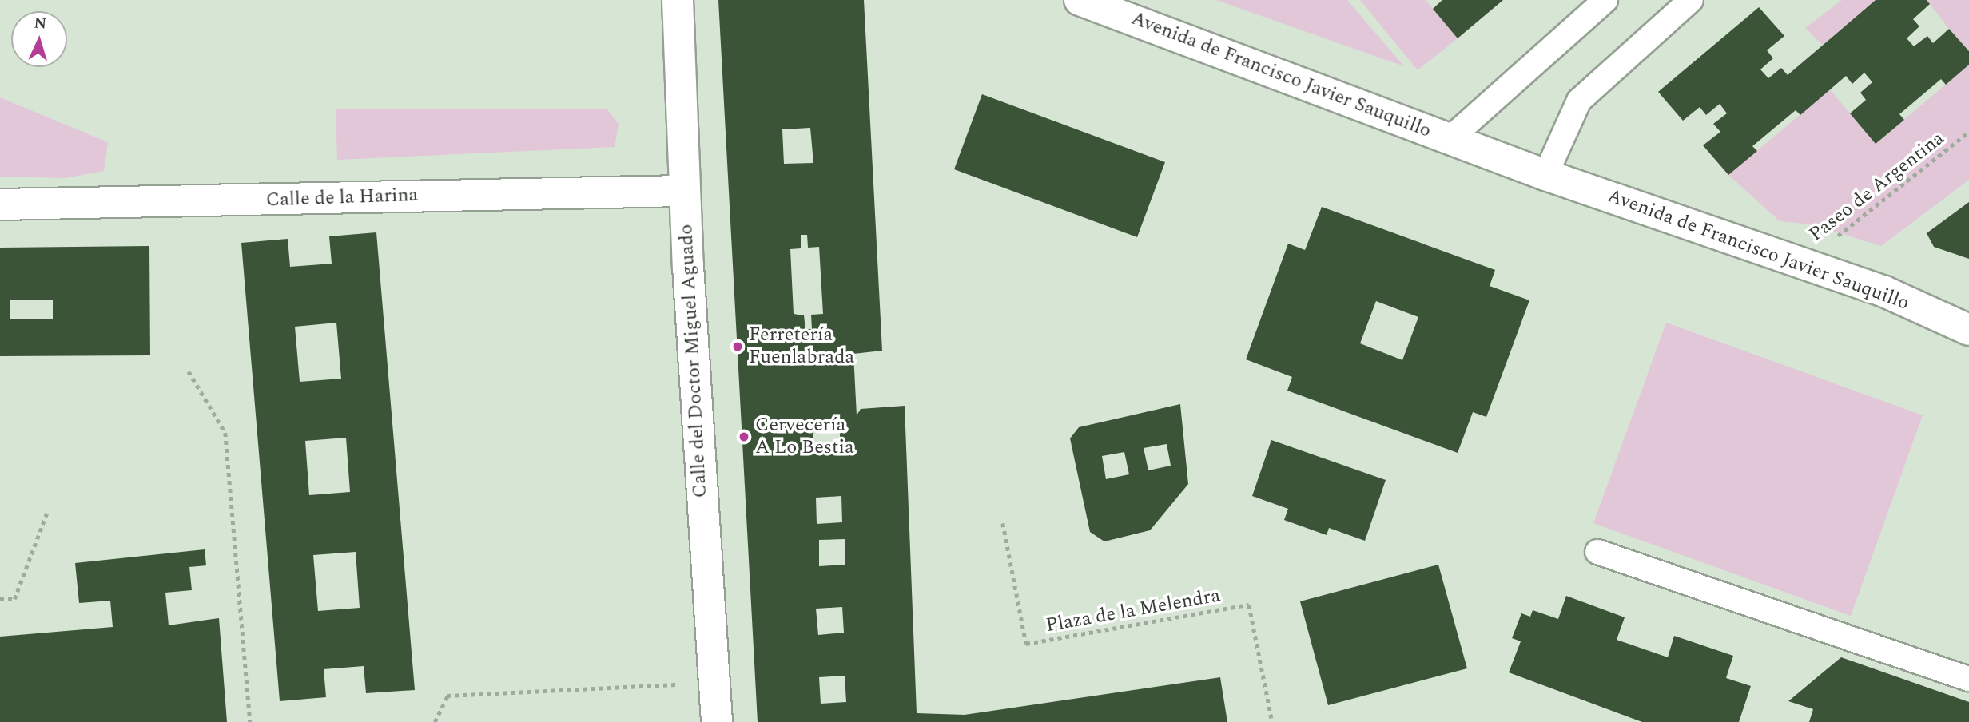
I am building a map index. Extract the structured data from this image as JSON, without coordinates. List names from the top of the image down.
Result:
{
  "streets": {
    "street": ["Avenida de Francisco Javier Sauquillo", "Calle de la Harina", "Calle del Doctor Miguel Aguado"],
    "path": ["Paseo de Argentina", "Plaza de la Melendra"]
  },
  "crossings": [
    ["Avenida de Francisco Javier Sauquillo", "Paseo de Argentina"],
    ["Calle de la Harina", "Calle del Doctor Miguel Aguado"]
  ],
  "places": ["Ferretería Fuenlabrada", "Cervecería A Lo Bestia"],
  "north": "top"
}
